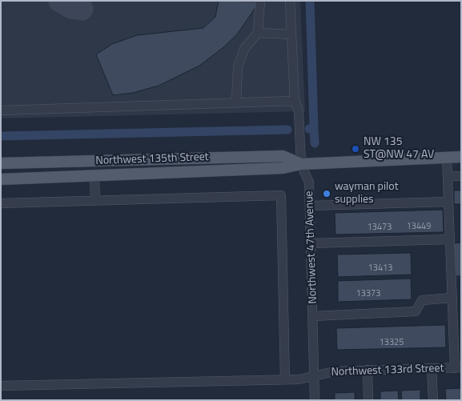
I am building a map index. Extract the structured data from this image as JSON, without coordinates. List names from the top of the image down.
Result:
{
  "streets": {
    "main road": ["Northwest 135th Street"],
    "street": ["Northwest 47th Avenue", "Northwest 133rd Street"]
  },
  "crossings": [
    ["Northwest 135th Street", "Northwest 47th Avenue"],
    ["Northwest 47th Avenue", "Northwest 133rd Street"]
  ],
  "places": ["NW 135 ST@NW 47 AV", "wayman pilot supplies"],
  "house_numbers": [
    "13449",
    "13473",
    "13413",
    "13373",
    "13325"
  ]
}
